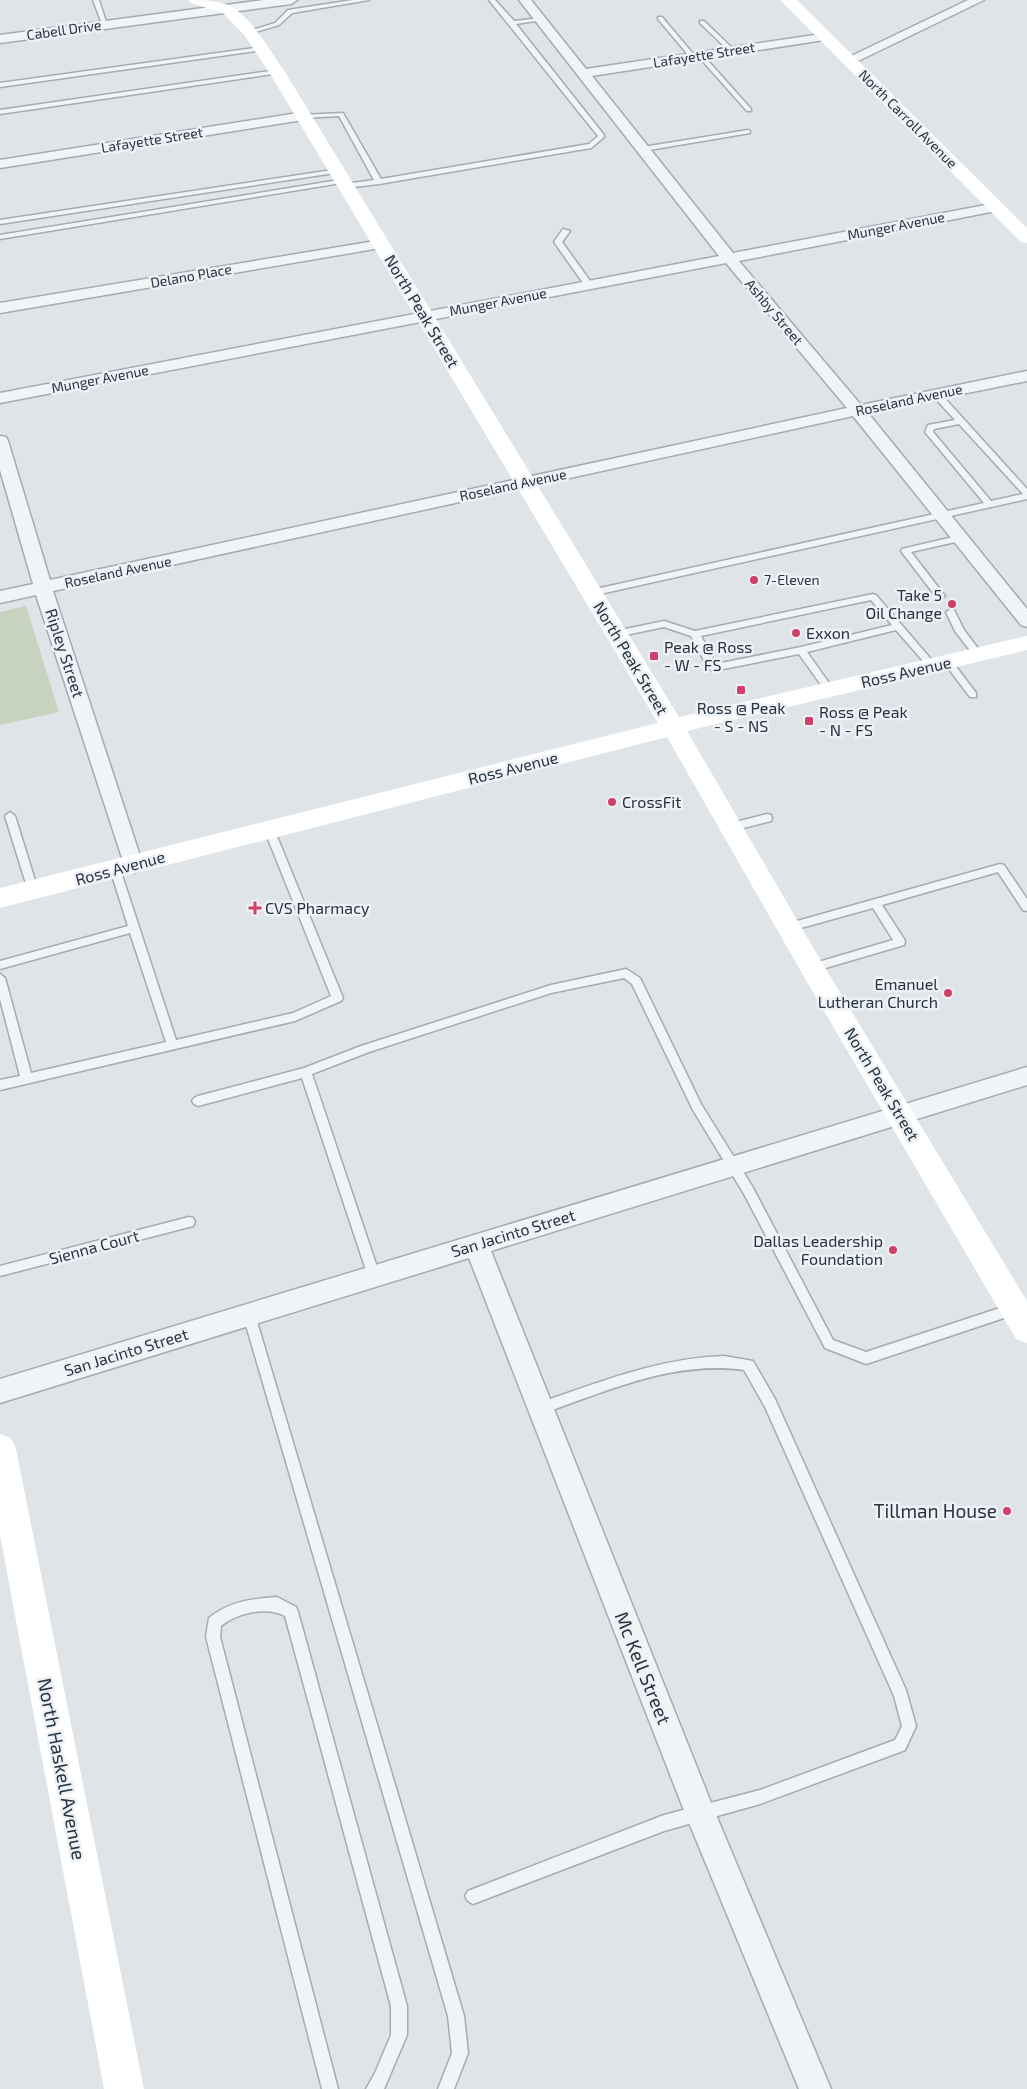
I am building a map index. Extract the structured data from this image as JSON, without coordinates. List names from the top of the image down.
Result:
{
  "streets": {
    "main road": [
      "North Carroll Avenue",
      "North Peak Street",
      "Ross Avenue",
      "North Haskell Avenue"
    ],
    "street": [
      "Cabell Drive",
      "Lafayette Street",
      "Munger Avenue",
      "Delano Place",
      "Ashby Street",
      "Roseland Avenue",
      "Ripley Street",
      "San Jacinto Street",
      "Mc Kell Street"
    ],
    "lane": ["Sienna Court"]
  },
  "crossings": [
    ["Cabell Drive", "North Peak Street"],
    ["Lafayette Street", "North Carroll Avenue"],
    ["Lafayette Street", "North Peak Street"],
    ["Lafayette Street", "Ashby Street"],
    ["North Carroll Avenue", "Munger Avenue"],
    ["Munger Avenue", "North Peak Street"],
    ["Munger Avenue", "Ashby Street"],
    ["Delano Place", "North Peak Street"],
    ["North Peak Street", "Roseland Avenue"],
    ["North Peak Street", "Ross Avenue"],
    ["North Peak Street", "San Jacinto Street"],
    ["Ashby Street", "Roseland Avenue"],
    ["Roseland Avenue", "Ripley Street"],
    ["Ripley Street", "Ross Avenue"],
    ["San Jacinto Street", "Mc Kell Street"]
  ],
  "places": {
    "other": [
      "7-Eleven",
      "Take 5 Oil Change",
      "Exxon",
      "CrossFit",
      "Emanuel Lutheran Church",
      "Dallas Leadership Foundation",
      "Tillman House"
    ],
    "transit": ["Peak @ Ross - W - FS", "Ross @ Peak - S - NS", "Ross @ Peak - N - FS"],
    "health": ["CVS Pharmacy"]
  }
}
